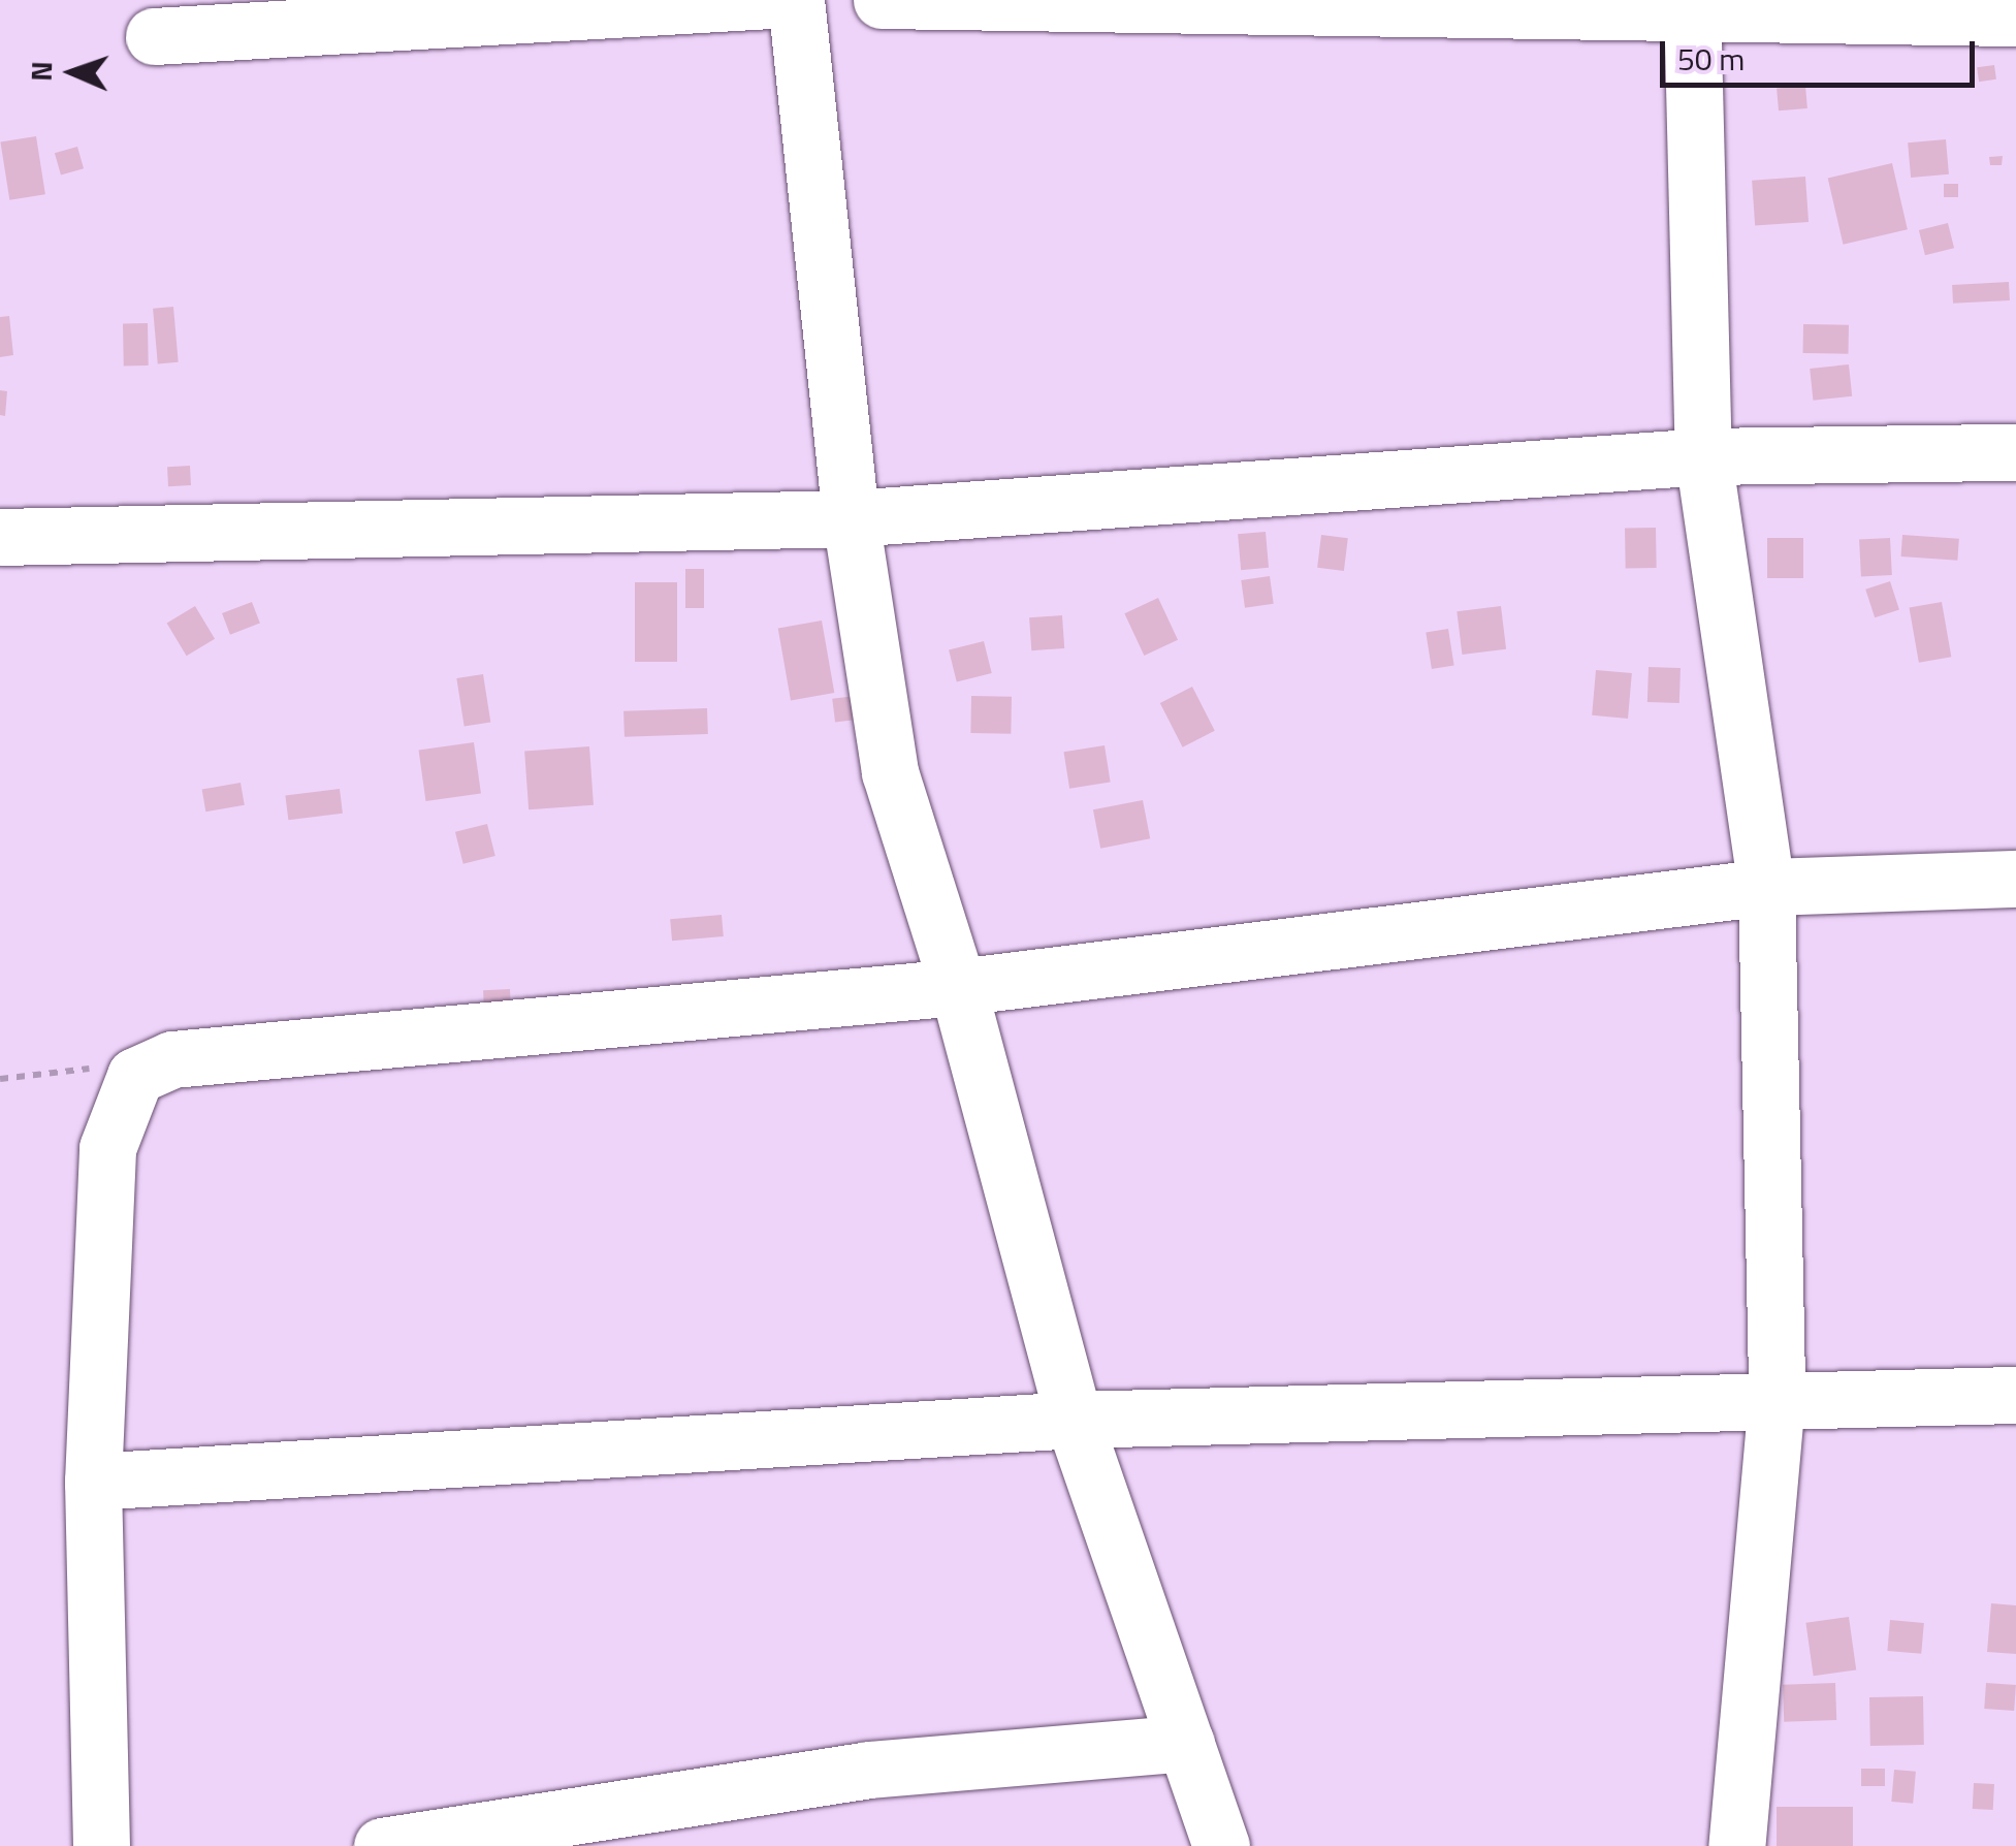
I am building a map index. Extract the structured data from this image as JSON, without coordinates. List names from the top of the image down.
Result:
{
  "scale_bar": "50 m",
  "north": "left"
}
